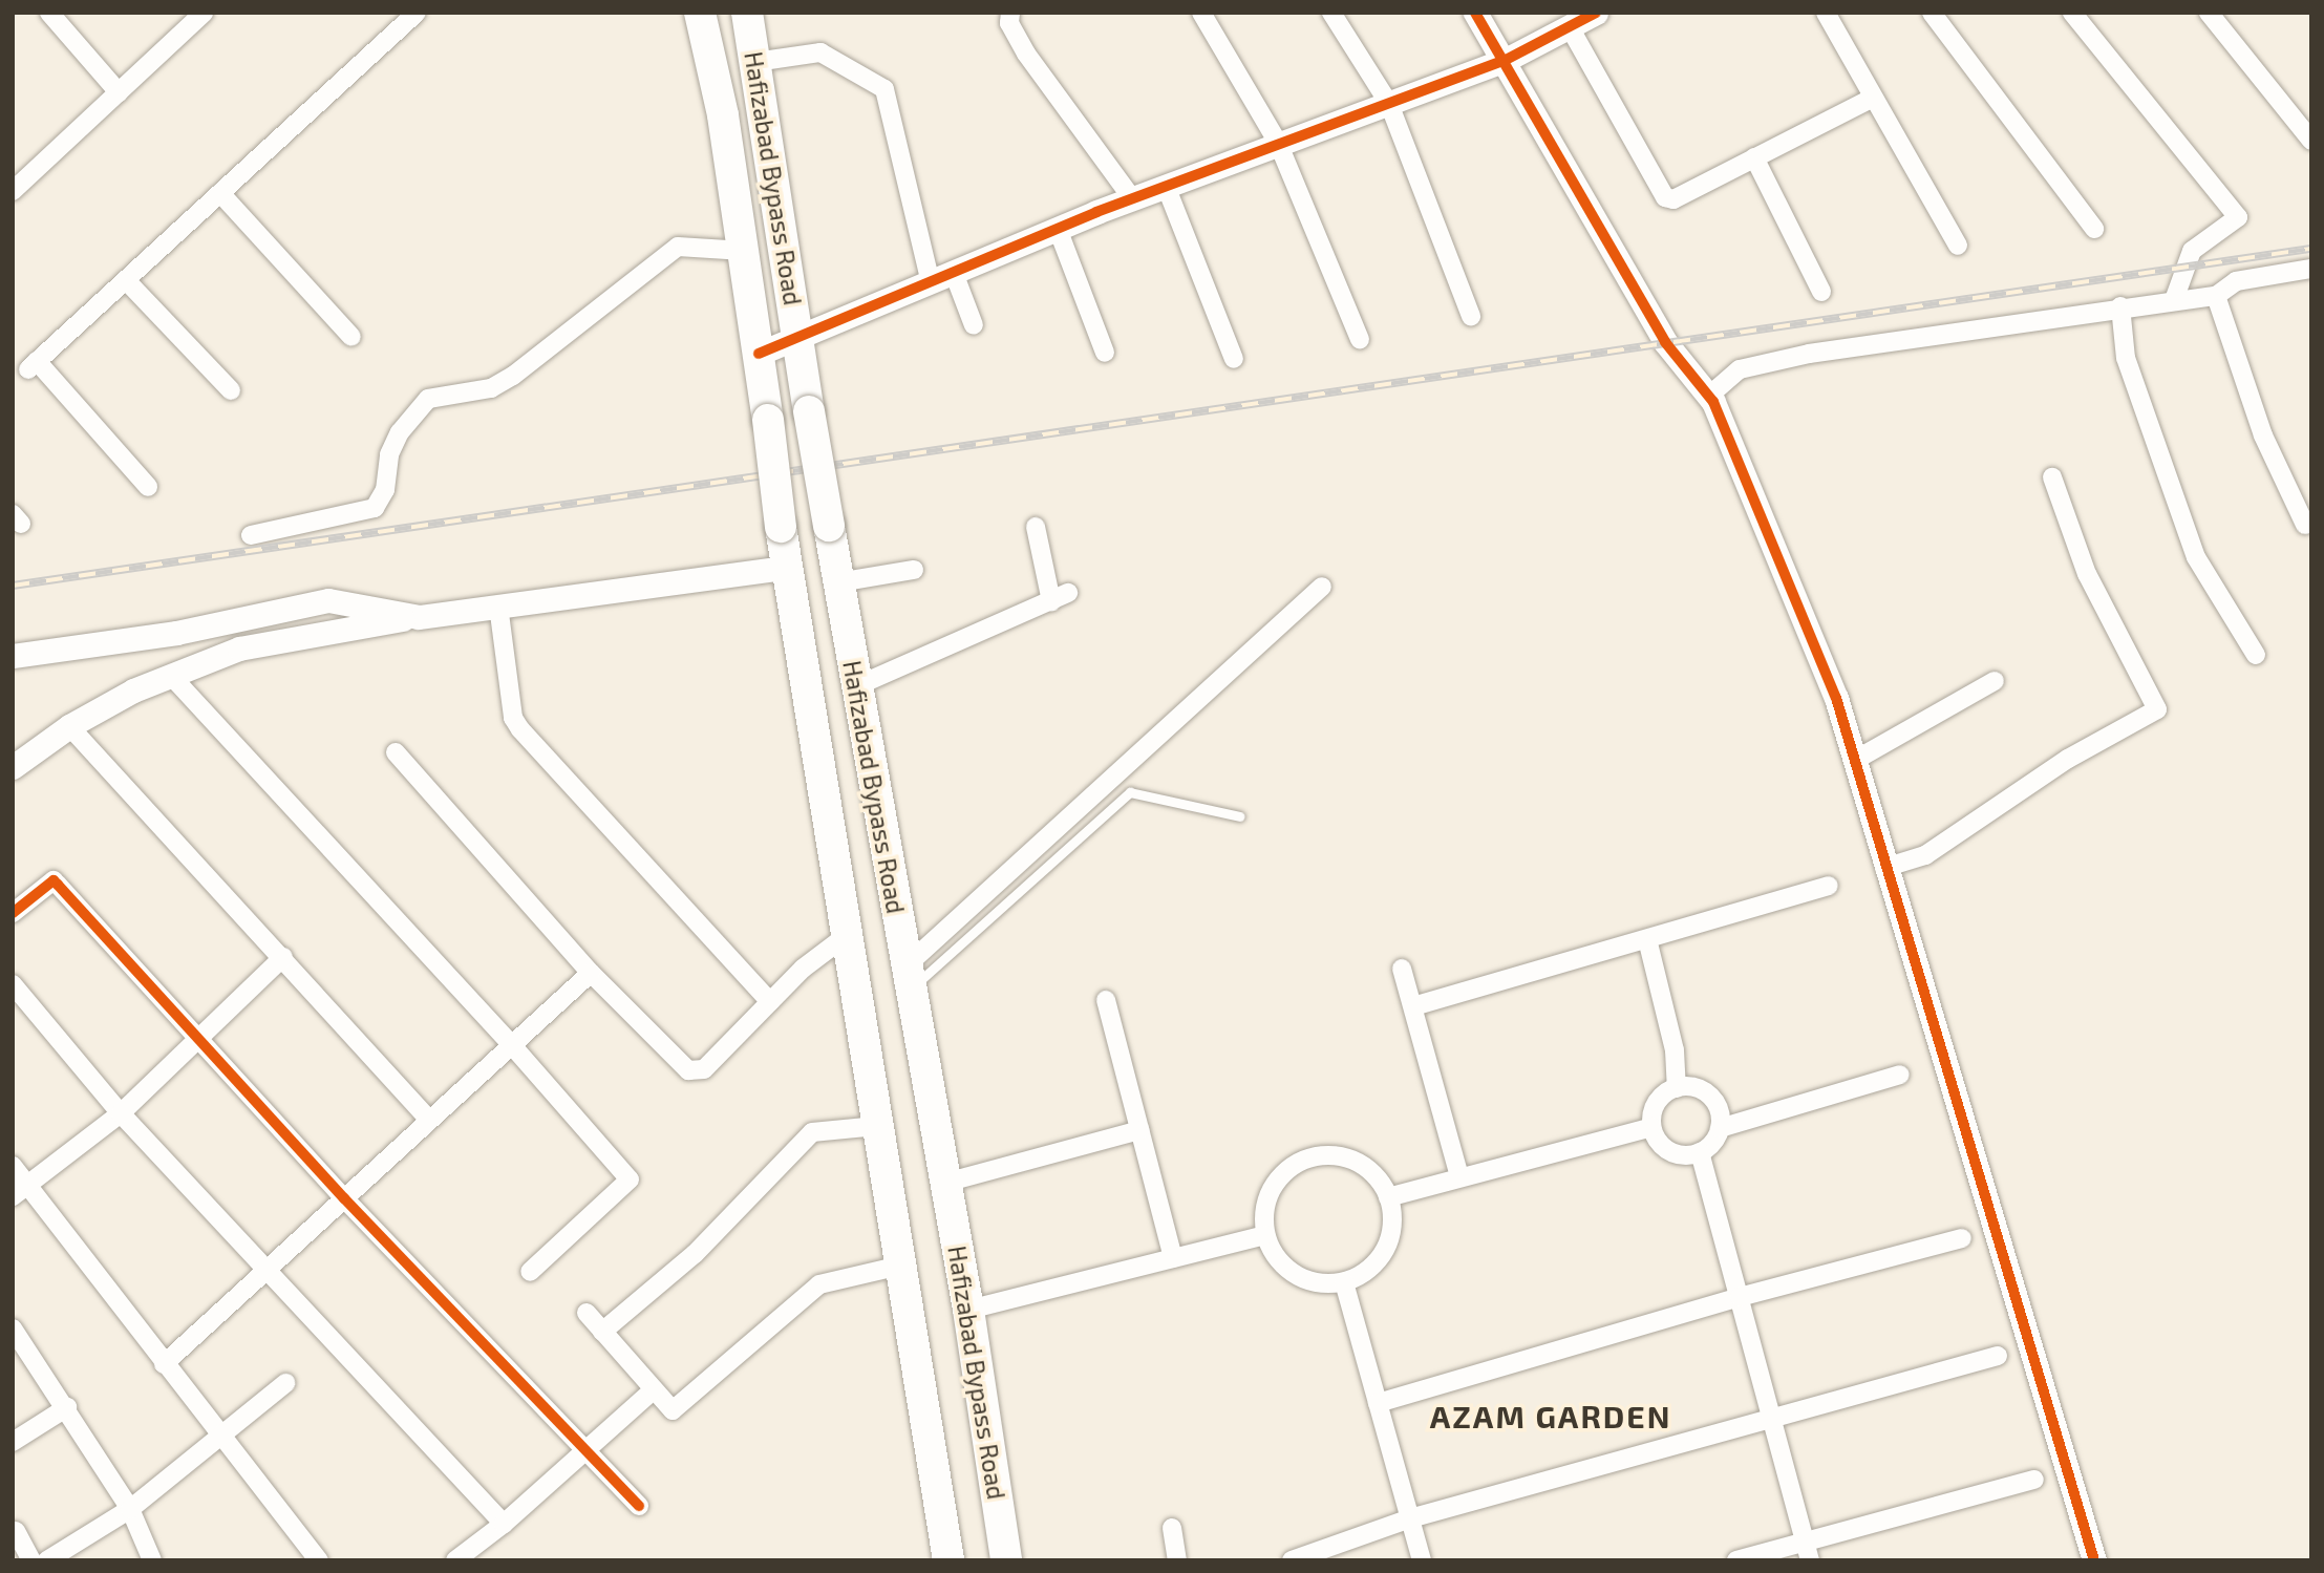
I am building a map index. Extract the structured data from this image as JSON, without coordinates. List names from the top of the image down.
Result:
{
  "streets": {
    "highway": ["Hafizabad Bypass Road"]
  },
  "districts": ["AZAM GARDEN"]
}
